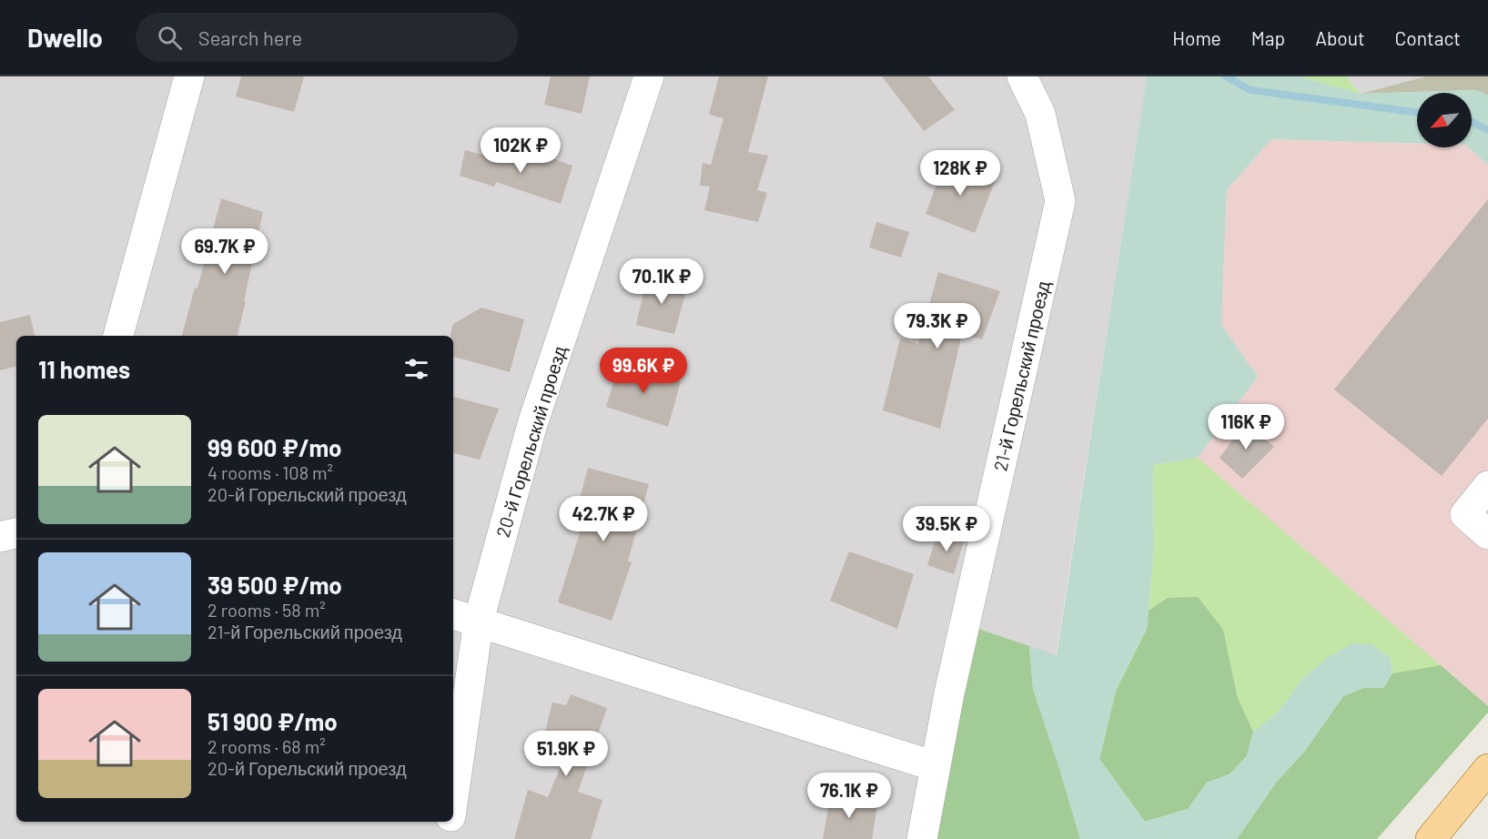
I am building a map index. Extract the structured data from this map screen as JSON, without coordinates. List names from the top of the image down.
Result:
{
  "streets": {
    "street": ["21-й Горельский проезд", "20-й Горельский проезд"]
  },
  "north": "bottom left",
  "page": {
    "header": "Dwello",
    "search": "Search here",
    "nav": [
      "Home",
      "Map",
      "About",
      "Contact"
    ],
    "price": [
      "102K ₽",
      "128K ₽",
      "69.7K ₽",
      "70.1K ₽",
      "79.3K ₽",
      "99.6K ₽",
      "116K ₽",
      "42.7K ₽",
      "39.5K ₽",
      "51.9K ₽",
      "76.1K ₽"
    ],
    "heading": "11 homes",
    "list": [
      {
        "name": "99 600 ₽/mo",
        "note": "4 rooms · 108 m² · 20-й Горельский проезд"
      },
      {
        "name": "39 500 ₽/mo",
        "note": "2 rooms · 58 m² · 21-й Горельский проезд"
      },
      {
        "name": "51 900 ₽/mo",
        "note": "2 rooms · 68 m² · 20-й Горельский проезд"
      }
    ]
  }
}
